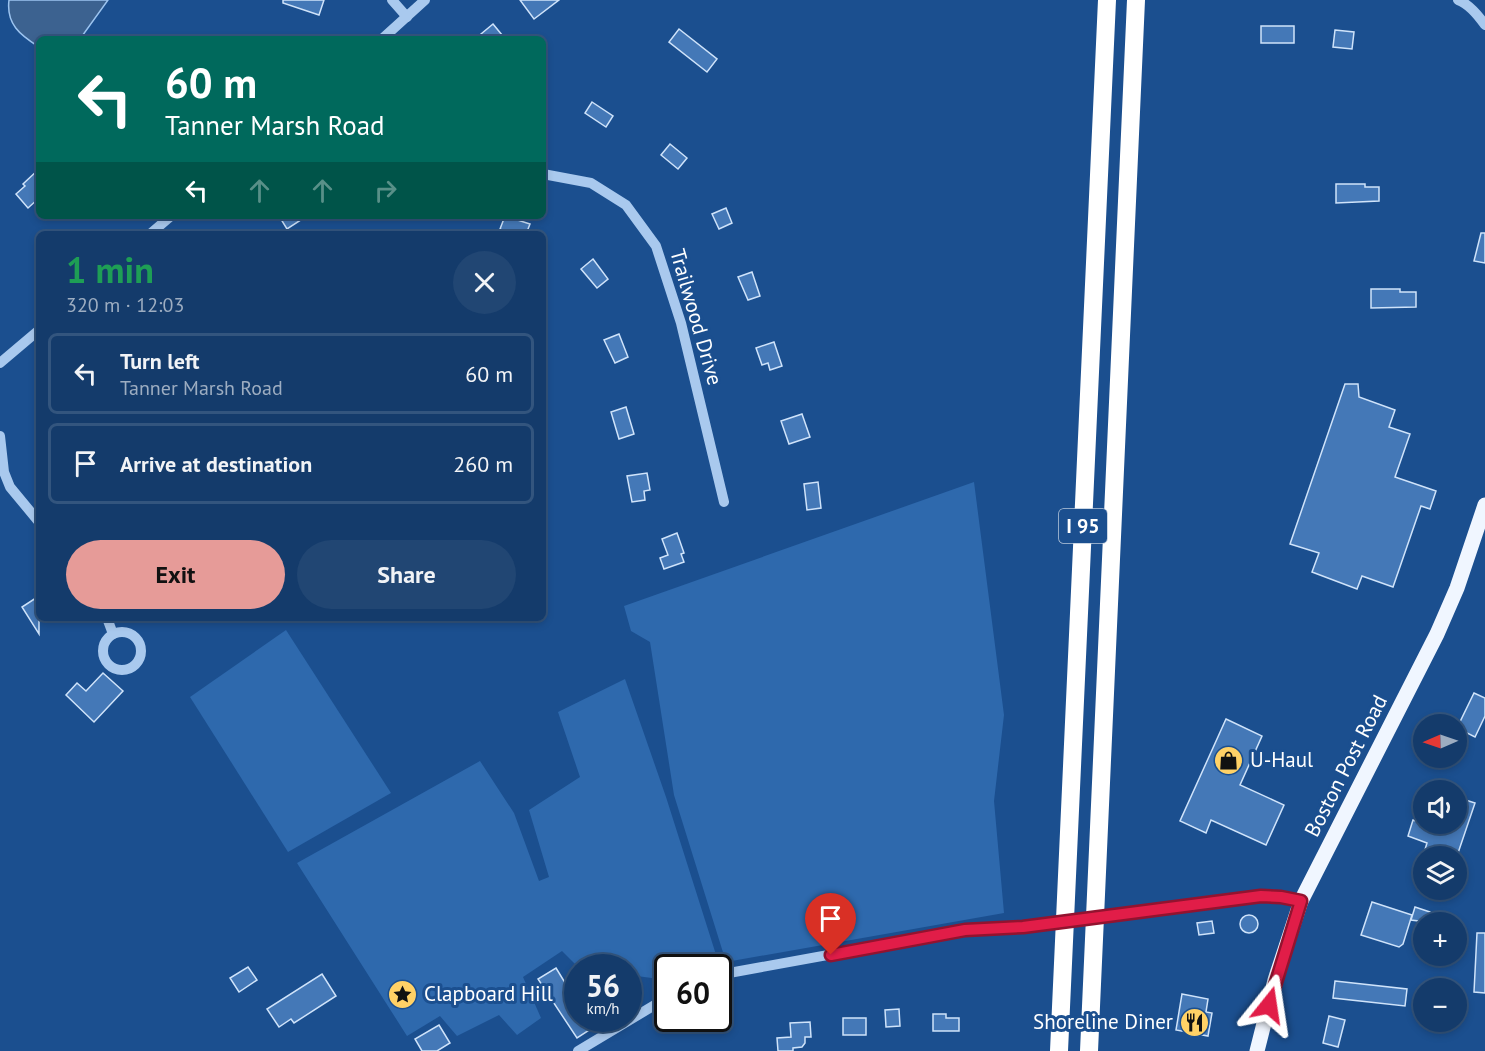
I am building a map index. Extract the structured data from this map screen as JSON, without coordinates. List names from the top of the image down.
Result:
{
  "streets": {
    "highway": ["I 95"],
    "main road": ["Boston Post Road"],
    "street": ["Trailwood Drive"]
  },
  "places": {
    "shop": ["U-Haul"],
    "place": ["Clapboard Hill"],
    "restaurant": ["Shoreline Diner"]
  },
  "north": "left",
  "page": {
    "turn": ["60 m", "Tanner Marsh Road"],
    "heading": ["1 min", "320 m · 12:03"],
    "list": [
      {
        "name": "Turn left",
        "note": "Tanner Marsh Road",
        "value": "60 m"
      },
      {
        "name": "Arrive at destination",
        "value": "260 m"
      }
    ],
    "buttons": ["Exit", "Share"],
    "map_buttons": ["+", "−"],
    "speed": "56 km/h",
    "limit": "60"
  }
}
